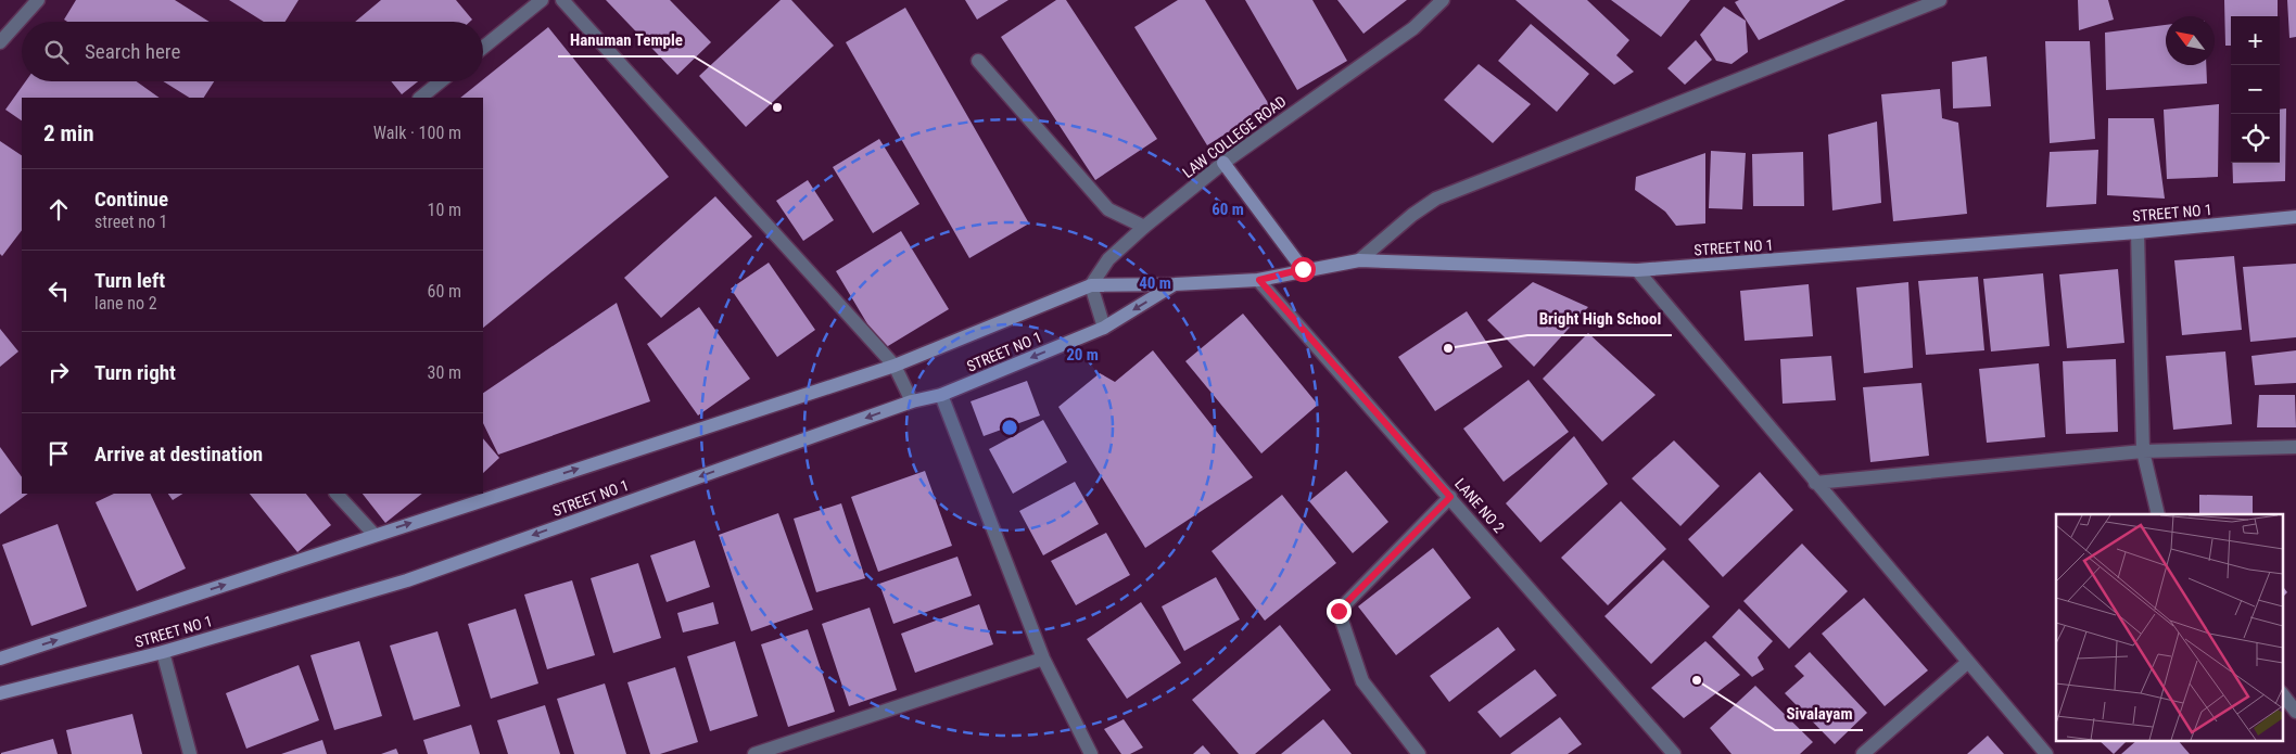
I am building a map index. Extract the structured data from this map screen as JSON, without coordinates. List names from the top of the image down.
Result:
{
  "streets": {
    "main road": ["STREET NO 1"],
    "street": ["LAW COLLEGE ROAD", "LANE NO 2"]
  },
  "crossings": [
    ["LAW COLLEGE ROAD", "STREET NO 1"],
    ["STREET NO 1", "LANE NO 2"]
  ],
  "places": ["Hanuman Temple", "Bright High School", "Sivalayam"],
  "north": "top left",
  "page": {
    "map_buttons": ["+", "−"],
    "search": "Search here",
    "heading": ["2 min", "Walk · 100 m"],
    "list": [
      ["Continue", "street no 1", "10 m"],
      ["Turn left", "lane no 2", "60 m"],
      ["Turn right", "30 m"],
      "Arrive at destination"
    ]
  },
  "rings": ["60 m", "40 m", "20 m"]
}
